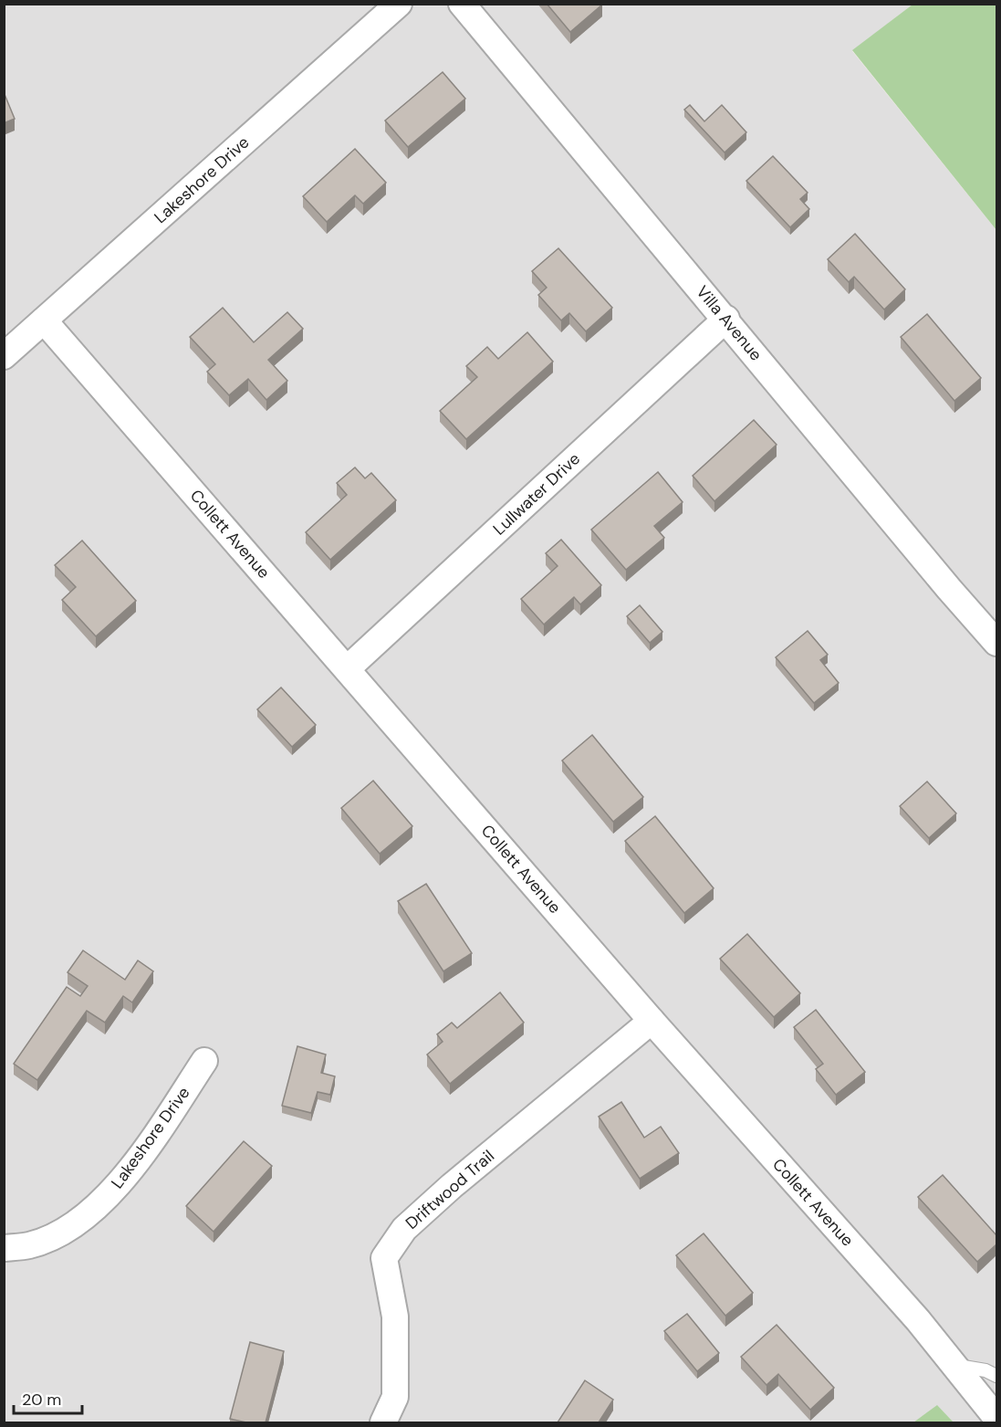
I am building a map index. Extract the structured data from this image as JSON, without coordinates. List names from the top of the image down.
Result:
{
  "streets": {
    "street": [
      "Lakeshore Drive",
      "Villa Avenue",
      "Lullwater Drive",
      "Collett Avenue",
      "Driftwood Trail"
    ]
  },
  "crossings": [
    ["Lakeshore Drive", "Collett Avenue"],
    ["Villa Avenue", "Lullwater Drive"],
    ["Lullwater Drive", "Collett Avenue"],
    ["Collett Avenue", "Driftwood Trail"]
  ],
  "scale_bar": "20 m"
}
